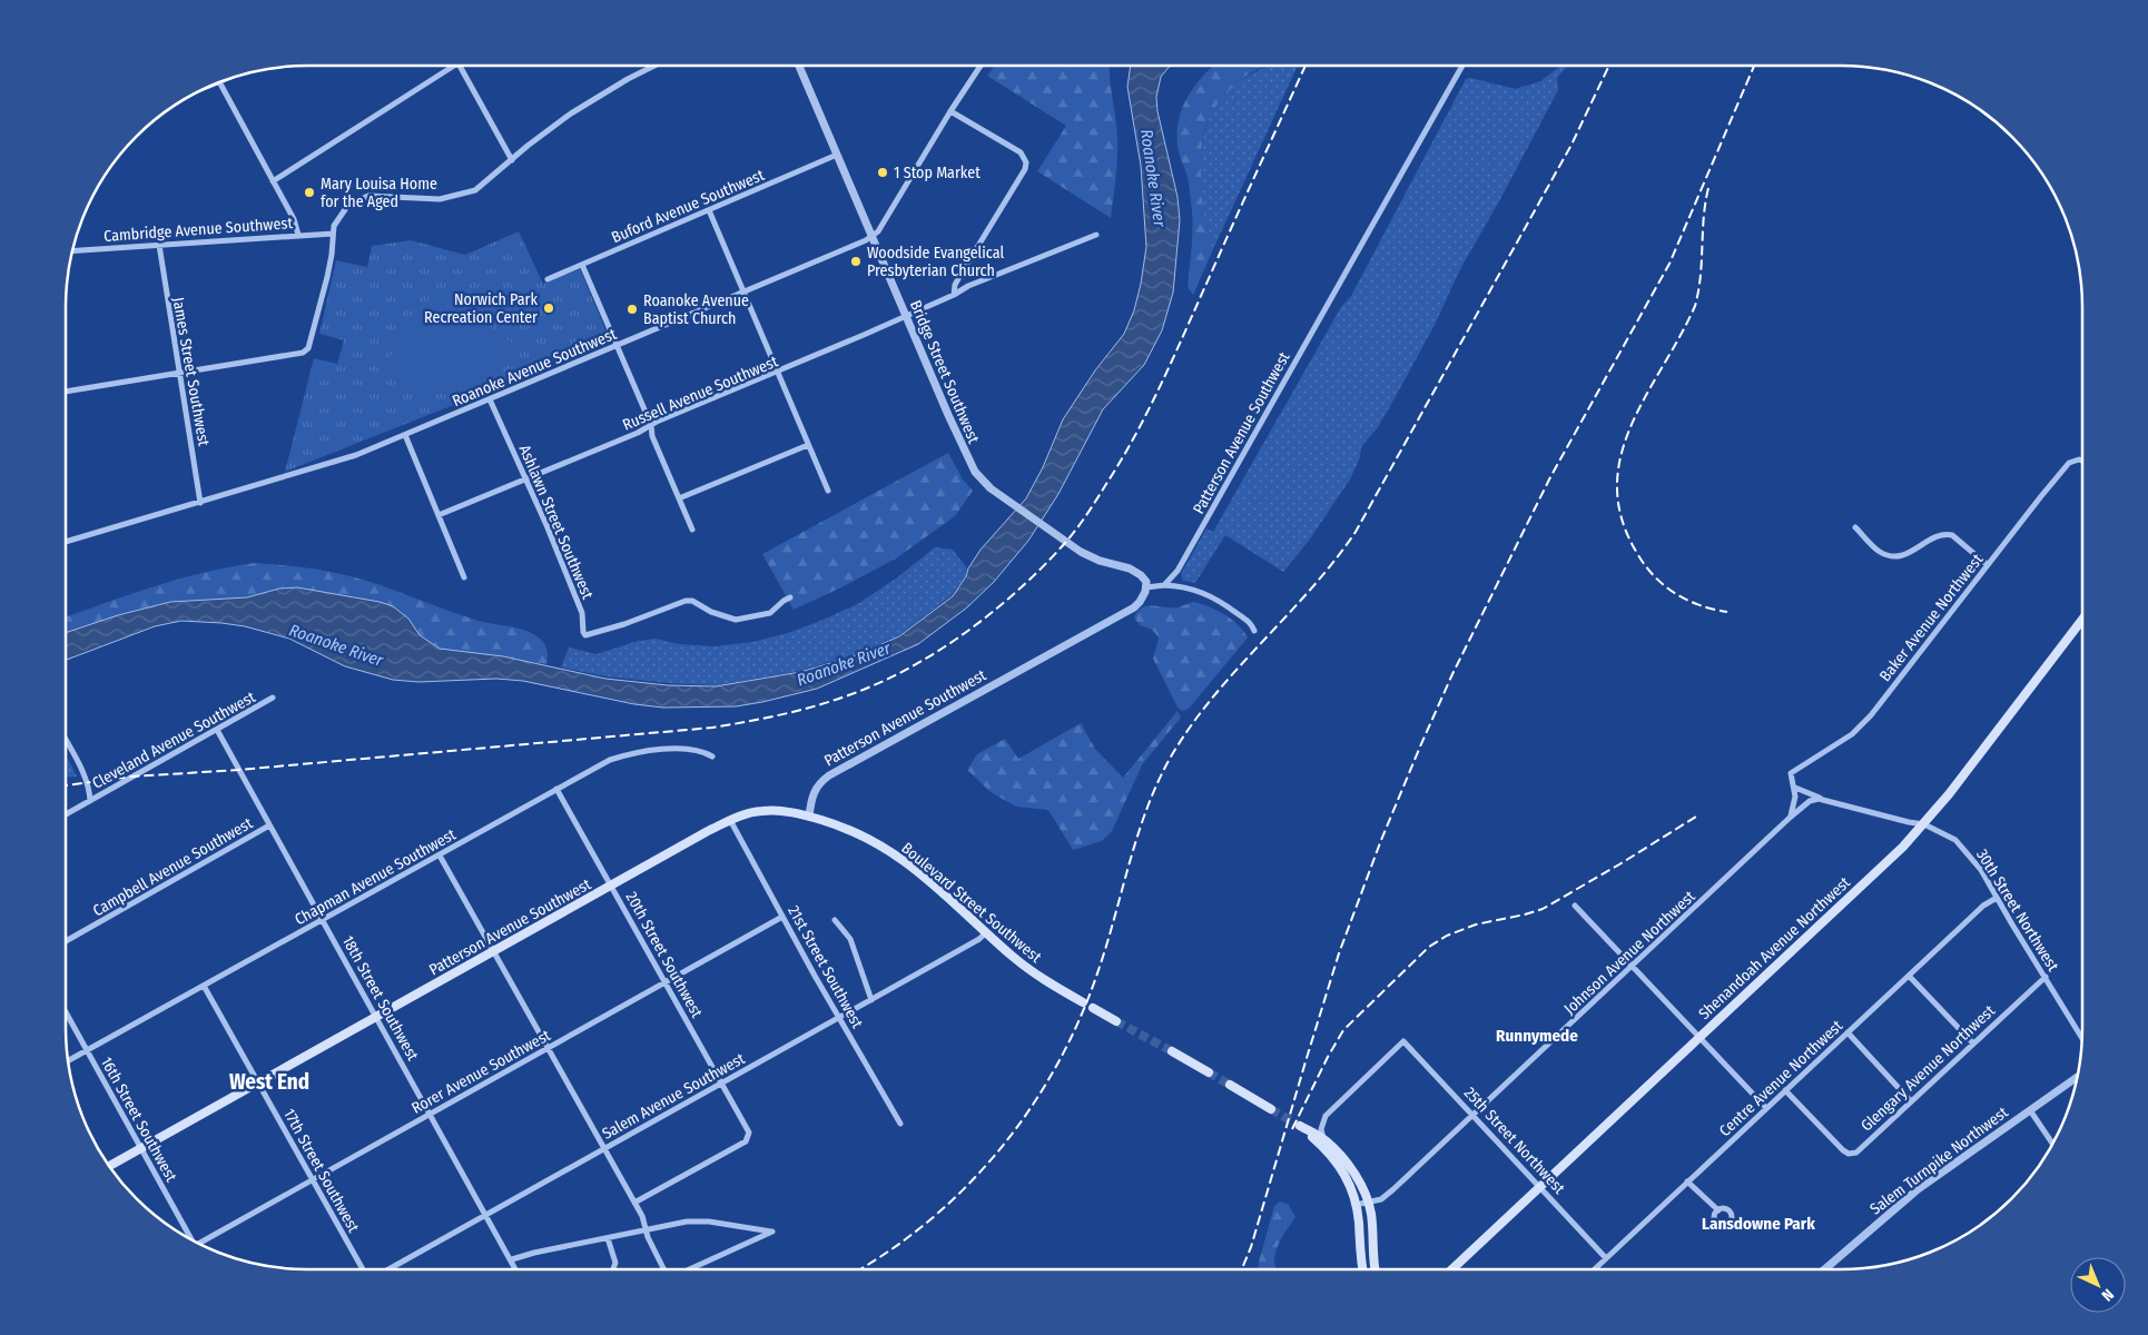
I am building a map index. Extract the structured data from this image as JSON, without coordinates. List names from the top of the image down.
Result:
{
  "streets": {
    "main road": ["Patterson Avenue Southwest", "Boulevard Street Southwest", "Shenandoah Avenue Northwest"],
    "street": [
      "Buford Avenue Southwest",
      "Cambridge Avenue Southwest",
      "Roanoke Avenue Southwest",
      "James Street Southwest",
      "Bridge Street Southwest",
      "Russell Avenue Southwest",
      "Ashlawn Street Southwest",
      "Baker Avenue Northwest",
      "Cleveland Avenue Southwest",
      "Campbell Avenue Southwest",
      "Chapman Avenue Southwest",
      "30th Street Northwest",
      "Johnson Avenue Northwest",
      "20th Street Southwest",
      "21st Street Southwest",
      "18th Street Southwest",
      "Glengary Avenue Northwest",
      "Rorer Avenue Southwest",
      "Centre Avenue Northwest",
      "Salem Avenue Southwest",
      "16th Street Southwest",
      "25th Street Northwest",
      "Salem Turnpike Northwest",
      "17th Street Southwest"
    ]
  },
  "crossings": [
    ["Buford Avenue Southwest", "Bridge Street Southwest"],
    ["Cambridge Avenue Southwest", "James Street Southwest"],
    ["Roanoke Avenue Southwest", "James Street Southwest"],
    ["Roanoke Avenue Southwest", "Bridge Street Southwest"],
    ["Roanoke Avenue Southwest", "Ashlawn Street Southwest"],
    ["Bridge Street Southwest", "Russell Avenue Southwest"],
    ["Bridge Street Southwest", "Patterson Avenue Southwest"],
    ["Russell Avenue Southwest", "Ashlawn Street Southwest"],
    ["Patterson Avenue Southwest", "Boulevard Street Southwest"],
    ["Patterson Avenue Southwest", "20th Street Southwest"],
    ["Patterson Avenue Southwest", "21st Street Southwest"],
    ["Patterson Avenue Southwest", "18th Street Southwest"],
    ["Patterson Avenue Southwest", "16th Street Southwest"],
    ["Patterson Avenue Southwest", "17th Street Southwest"],
    ["Baker Avenue Northwest", "30th Street Northwest"],
    ["Cleveland Avenue Southwest", "18th Street Southwest"],
    ["Campbell Avenue Southwest", "18th Street Southwest"],
    ["Chapman Avenue Southwest", "20th Street Southwest"],
    ["Chapman Avenue Southwest", "18th Street Southwest"],
    ["Chapman Avenue Southwest", "16th Street Southwest"],
    ["Chapman Avenue Southwest", "17th Street Southwest"],
    ["Boulevard Street Southwest", "Salem Avenue Southwest"],
    ["30th Street Northwest", "Shenandoah Avenue Northwest"],
    ["30th Street Northwest", "Johnson Avenue Northwest"],
    ["30th Street Northwest", "Glengary Avenue Northwest"],
    ["30th Street Northwest", "Centre Avenue Northwest"],
    ["Shenandoah Avenue Northwest", "25th Street Northwest"],
    ["Johnson Avenue Northwest", "25th Street Northwest"],
    ["20th Street Southwest", "Rorer Avenue Southwest"],
    ["20th Street Southwest", "Salem Avenue Southwest"],
    ["21st Street Southwest", "Rorer Avenue Southwest"],
    ["21st Street Southwest", "Salem Avenue Southwest"],
    ["18th Street Southwest", "Rorer Avenue Southwest"],
    ["18th Street Southwest", "Salem Avenue Southwest"],
    ["Glengary Avenue Northwest", "Centre Avenue Northwest"],
    ["Rorer Avenue Southwest", "17th Street Southwest"],
    ["Centre Avenue Northwest", "25th Street Northwest"]
  ],
  "districts": ["Runnymede", "West End", "Lansdowne Park"],
  "water": ["Roanoke River"],
  "places": [
    "1 Stop Market",
    "Mary Louisa Home for the Aged",
    "Woodside Evangelical Presbyterian Church",
    "Norwich Park Recreation Center",
    "Roanoke Avenue Baptist Church"
  ],
  "north": "bottom right"
}
